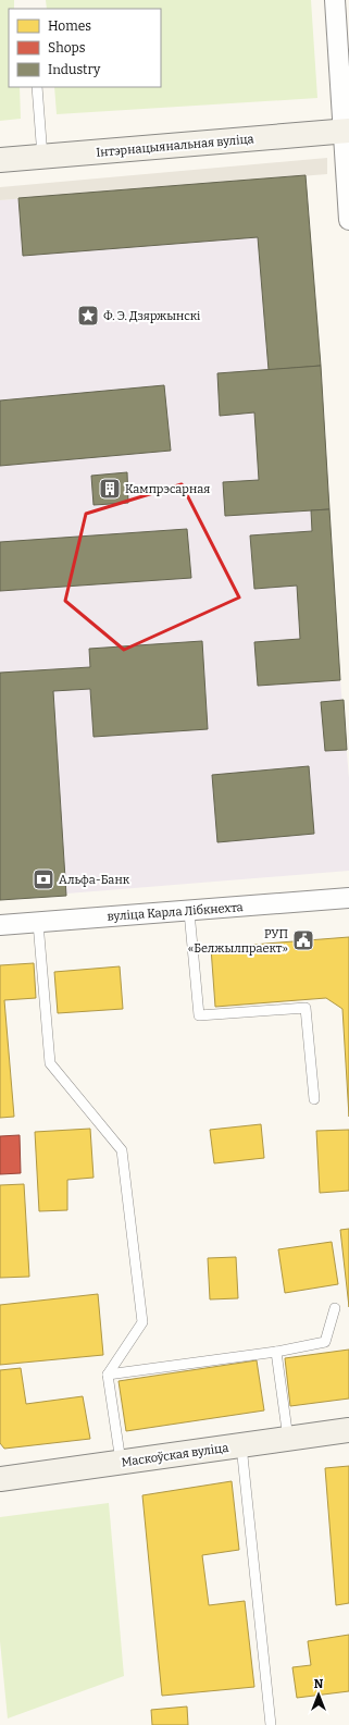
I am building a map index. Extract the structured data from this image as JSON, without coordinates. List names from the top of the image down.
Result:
{
  "streets": {
    "street": ["Інтэрнацыянальная вуліца", "вуліца Карла Лібкнехта", "Маскоўская вуліца"]
  },
  "places": {
    "place": ["Ф. Э. Дзяржынскі"],
    "building": ["Кампрэсарная"],
    "bank": ["Альфа-Банк"],
    "public building": ["РУП «Белжылпраект»"]
  },
  "legend": ["Homes", "Shops", "Industry"],
  "north": "top"
}
